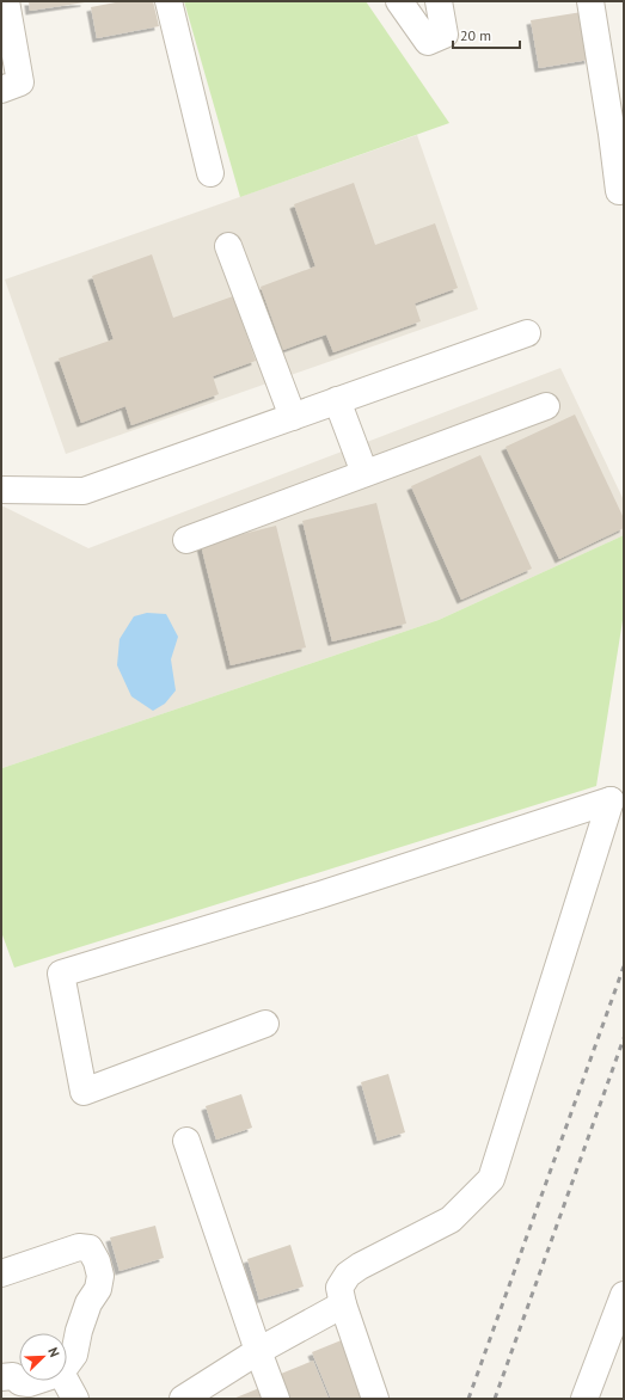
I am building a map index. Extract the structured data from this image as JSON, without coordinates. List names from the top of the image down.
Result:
{
  "scale_bar": "20 m",
  "north": "top right"
}
